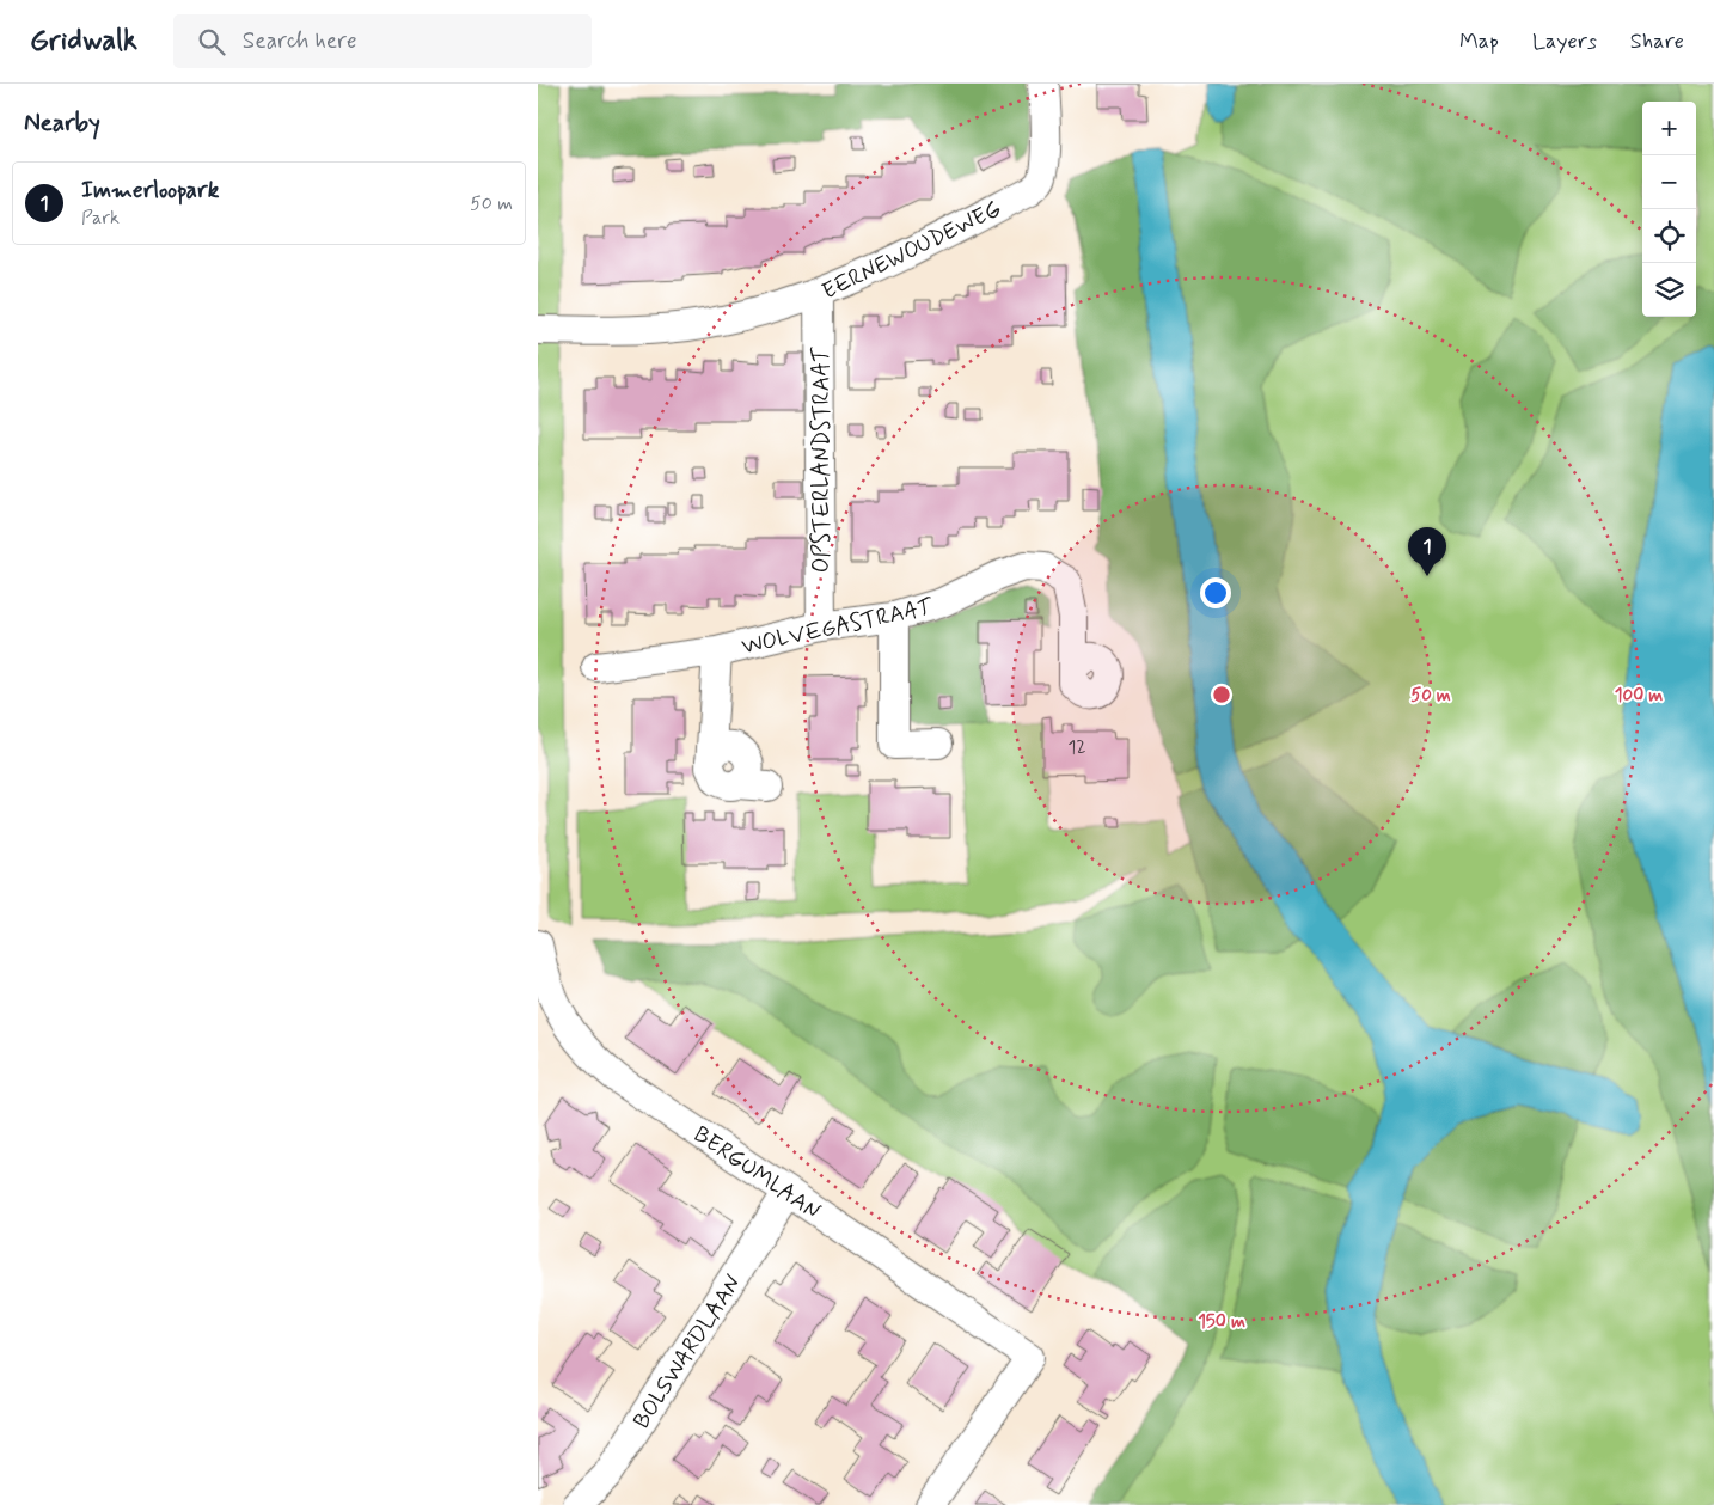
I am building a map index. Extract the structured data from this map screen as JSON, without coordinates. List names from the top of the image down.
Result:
{
  "streets": {
    "street": [
      "EERNEWOUDEWEG",
      "OPSTERLANDSTRAAT",
      "WOLVEGASTRAAT",
      "BERGUMLAAN",
      "BOLSWARDLAAN"
    ]
  },
  "crossings": [
    ["EERNEWOUDEWEG", "OPSTERLANDSTRAAT"],
    ["OPSTERLANDSTRAAT", "WOLVEGASTRAAT"],
    ["BERGUMLAAN", "BOLSWARDLAAN"]
  ],
  "house_numbers": ["12"],
  "page": {
    "header": "Gridwalk",
    "search": "Search here",
    "nav": ["Map", "Layers", "Share"],
    "heading": "Nearby",
    "map_buttons": ["+", "−"],
    "list": [
      {
        "mark": "1",
        "name": "Immerloopark",
        "note": "Park",
        "value": "50 m"
      }
    ],
    "pins": "1"
  },
  "rings": ["50 m", "100 m", "150 m"]
}
